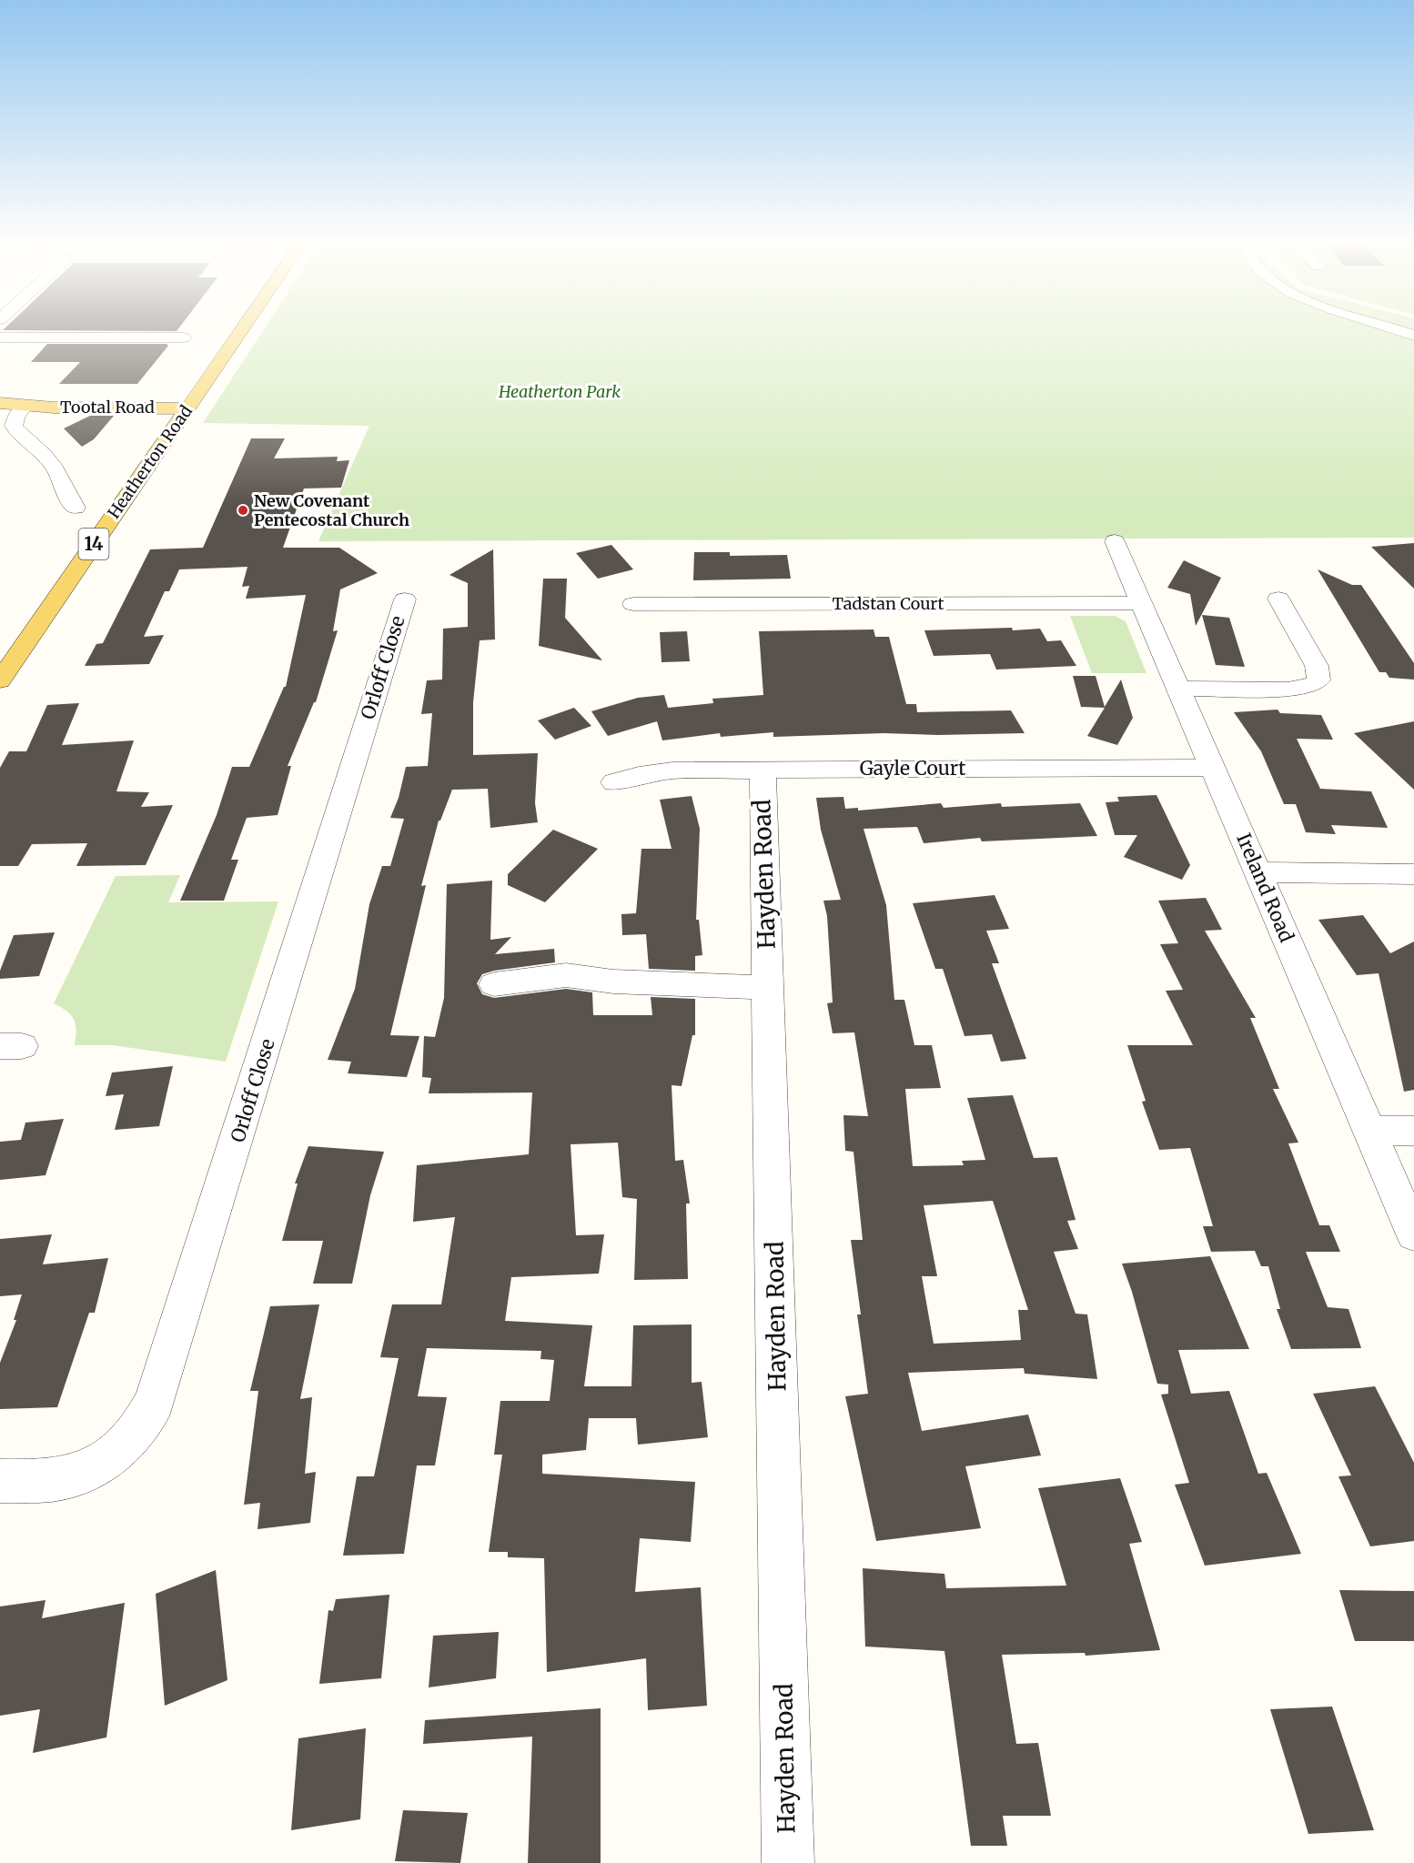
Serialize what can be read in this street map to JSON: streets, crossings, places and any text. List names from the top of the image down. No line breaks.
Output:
{"streets":{"main road":["Tootal Road","Heatherton Road","14"],"street":["Tadstan Court","Orloff Close","Gayle Court","Hayden Road","Ireland Road"]},"crossings":[["Tootal Road","Heatherton Road"],["Tadstan Court","Ireland Road"],["Gayle Court","Hayden Road"],["Gayle Court","Ireland Road"]],"parks":["Heatherton Park"],"places":["New Covenant Pentecostal Church"]}
